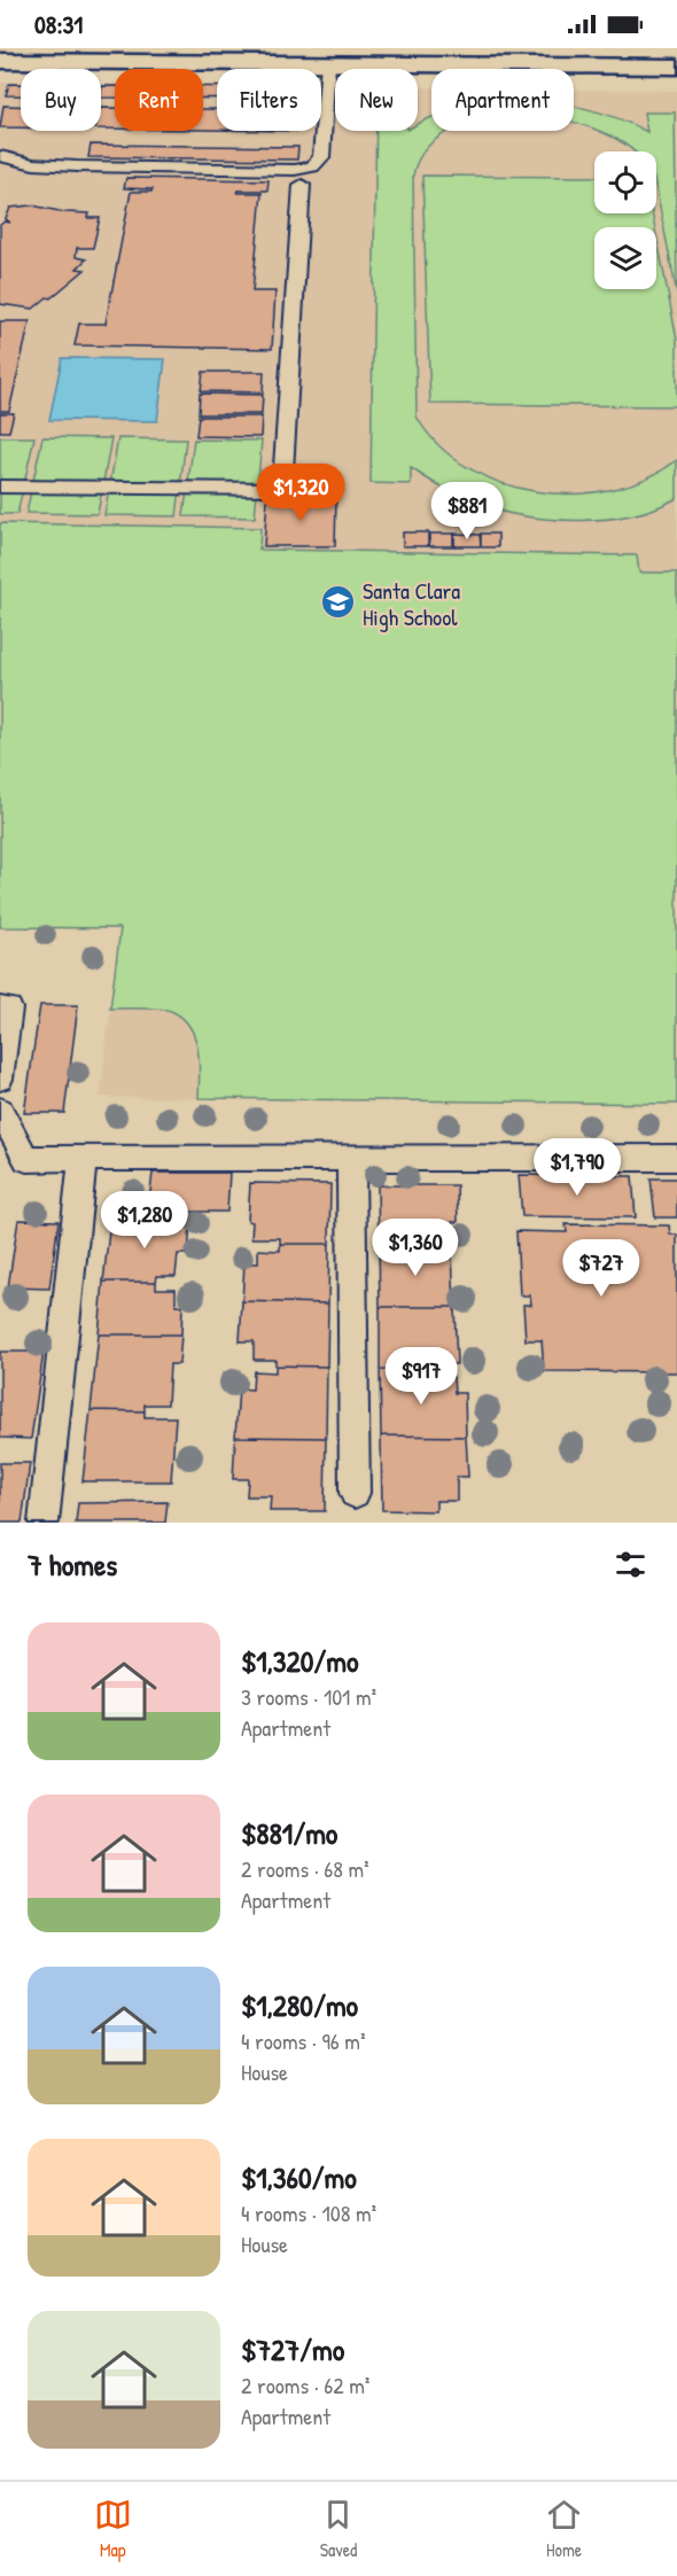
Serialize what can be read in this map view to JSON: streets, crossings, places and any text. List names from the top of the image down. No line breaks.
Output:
{"places":{"school or university":["Santa Clara High School"]},"page":{"status":"08:31","chip":["Buy","Rent","Filters","New","Apartment"],"price":["$1,320","$881","$1,790","$1,280","$1,360","$727","$917"],"heading":"7 homes","list":[{"name":"$1,320/mo","note":"3 rooms · 101 m² · Apartment"},{"name":"$881/mo","note":"2 rooms · 68 m² · Apartment"},{"name":"$1,280/mo","note":"4 rooms · 96 m² · House"},{"name":"$1,360/mo","note":"4 rooms · 108 m² · House"},{"name":"$727/mo","note":"2 rooms · 62 m² · Apartment"}],"tabs":["Map","Saved","Home"]}}
